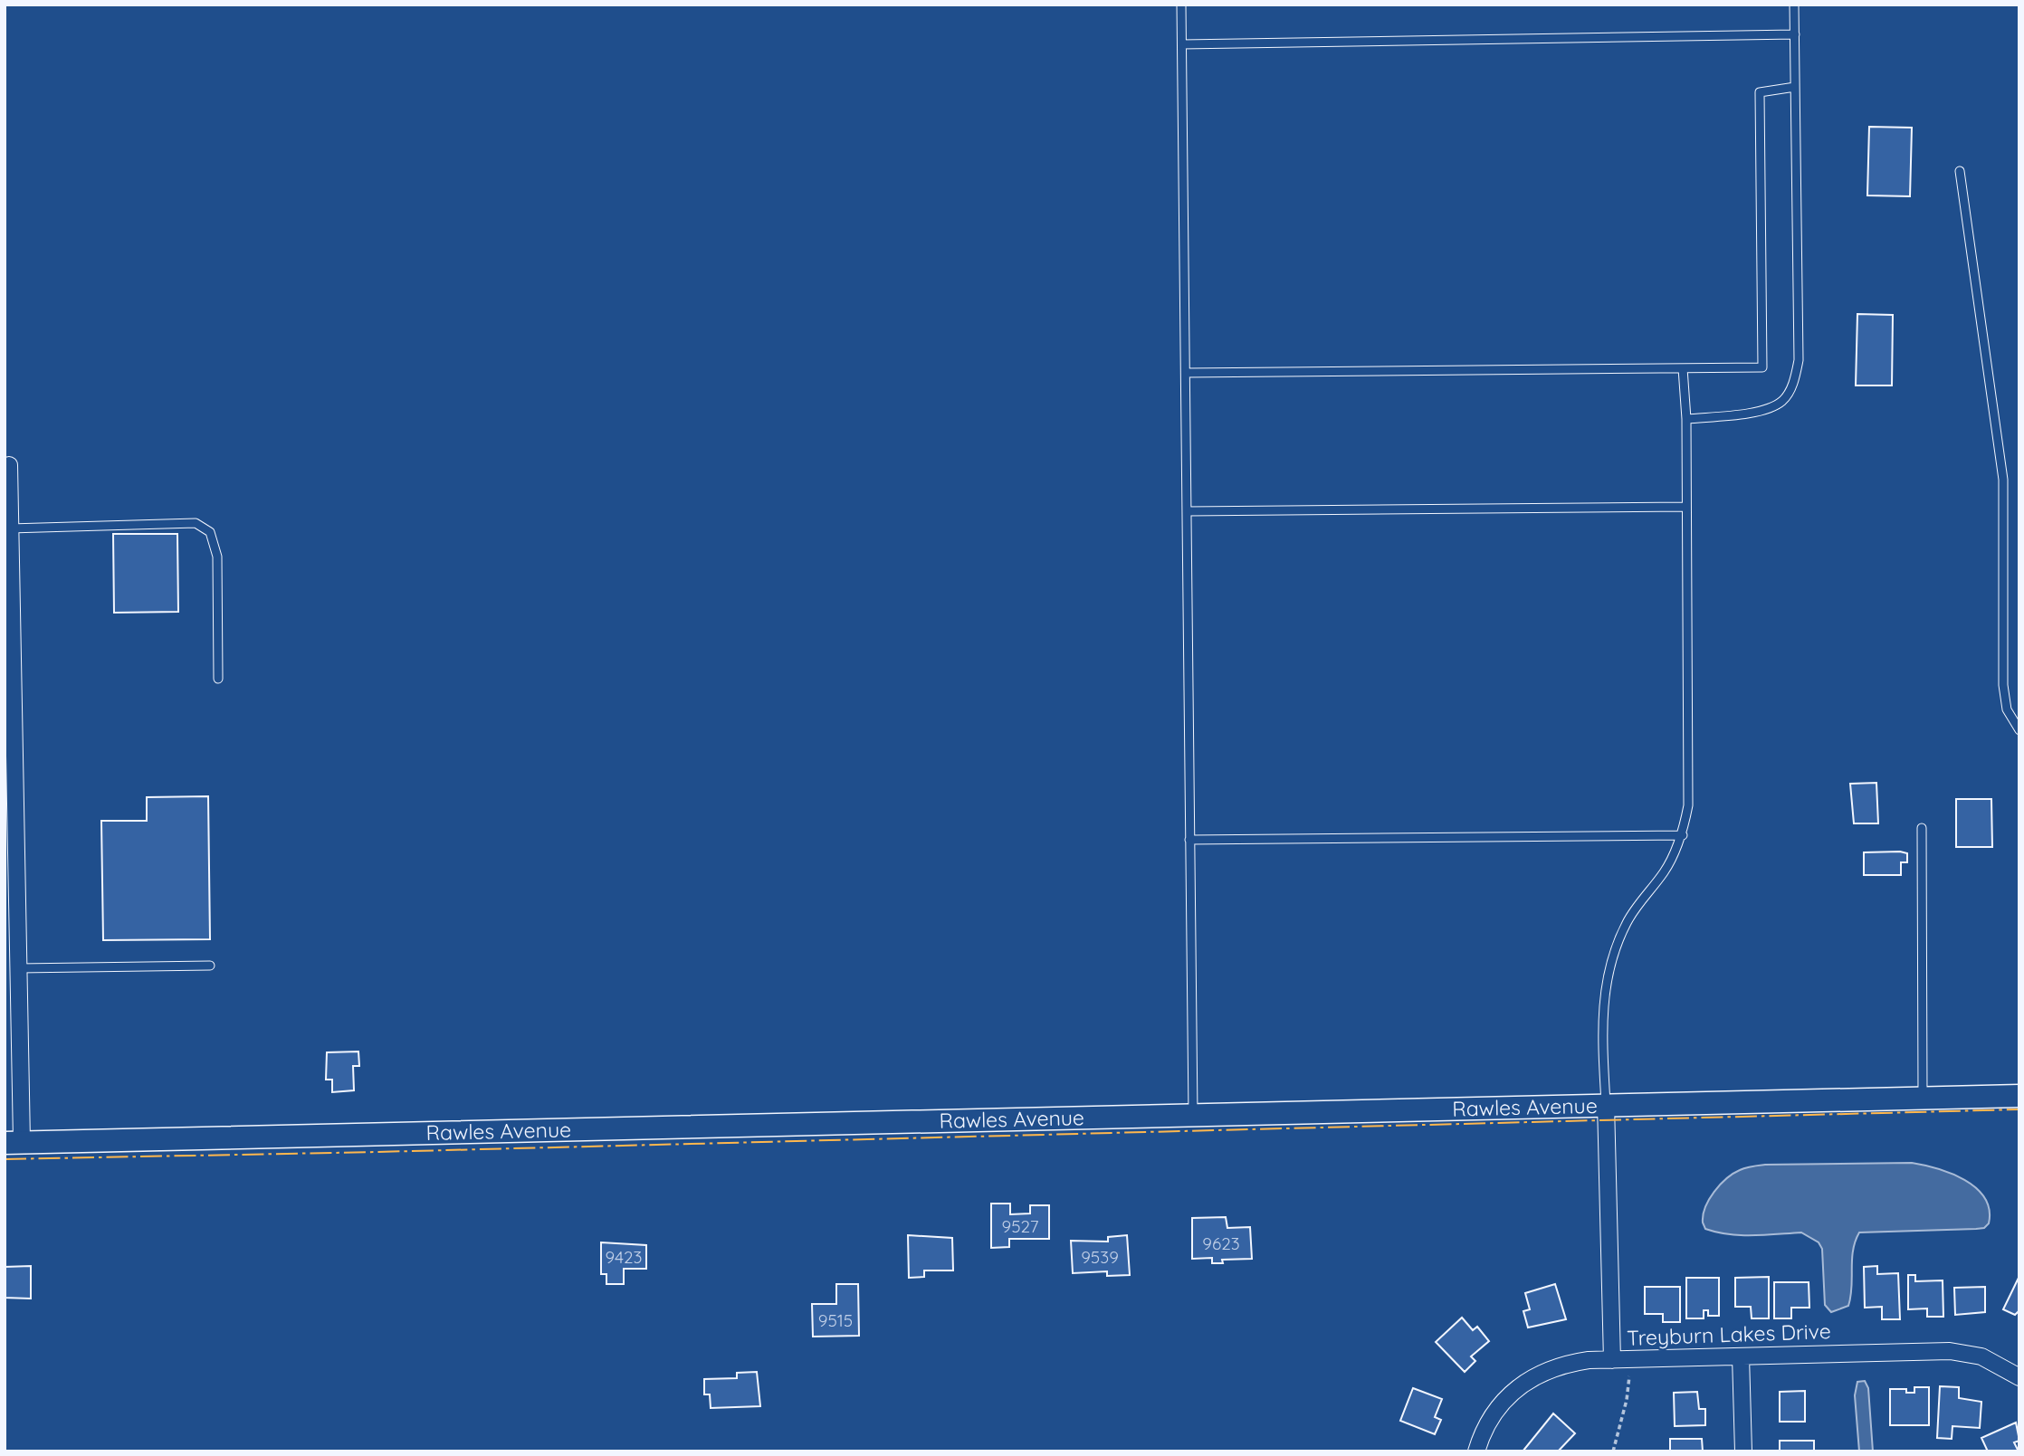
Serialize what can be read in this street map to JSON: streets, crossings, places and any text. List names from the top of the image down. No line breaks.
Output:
{"streets":{"street":["Rawles Avenue","Treyburn Lakes Drive"]},"house_numbers":["9527","9623","9423","9539","9515"]}
